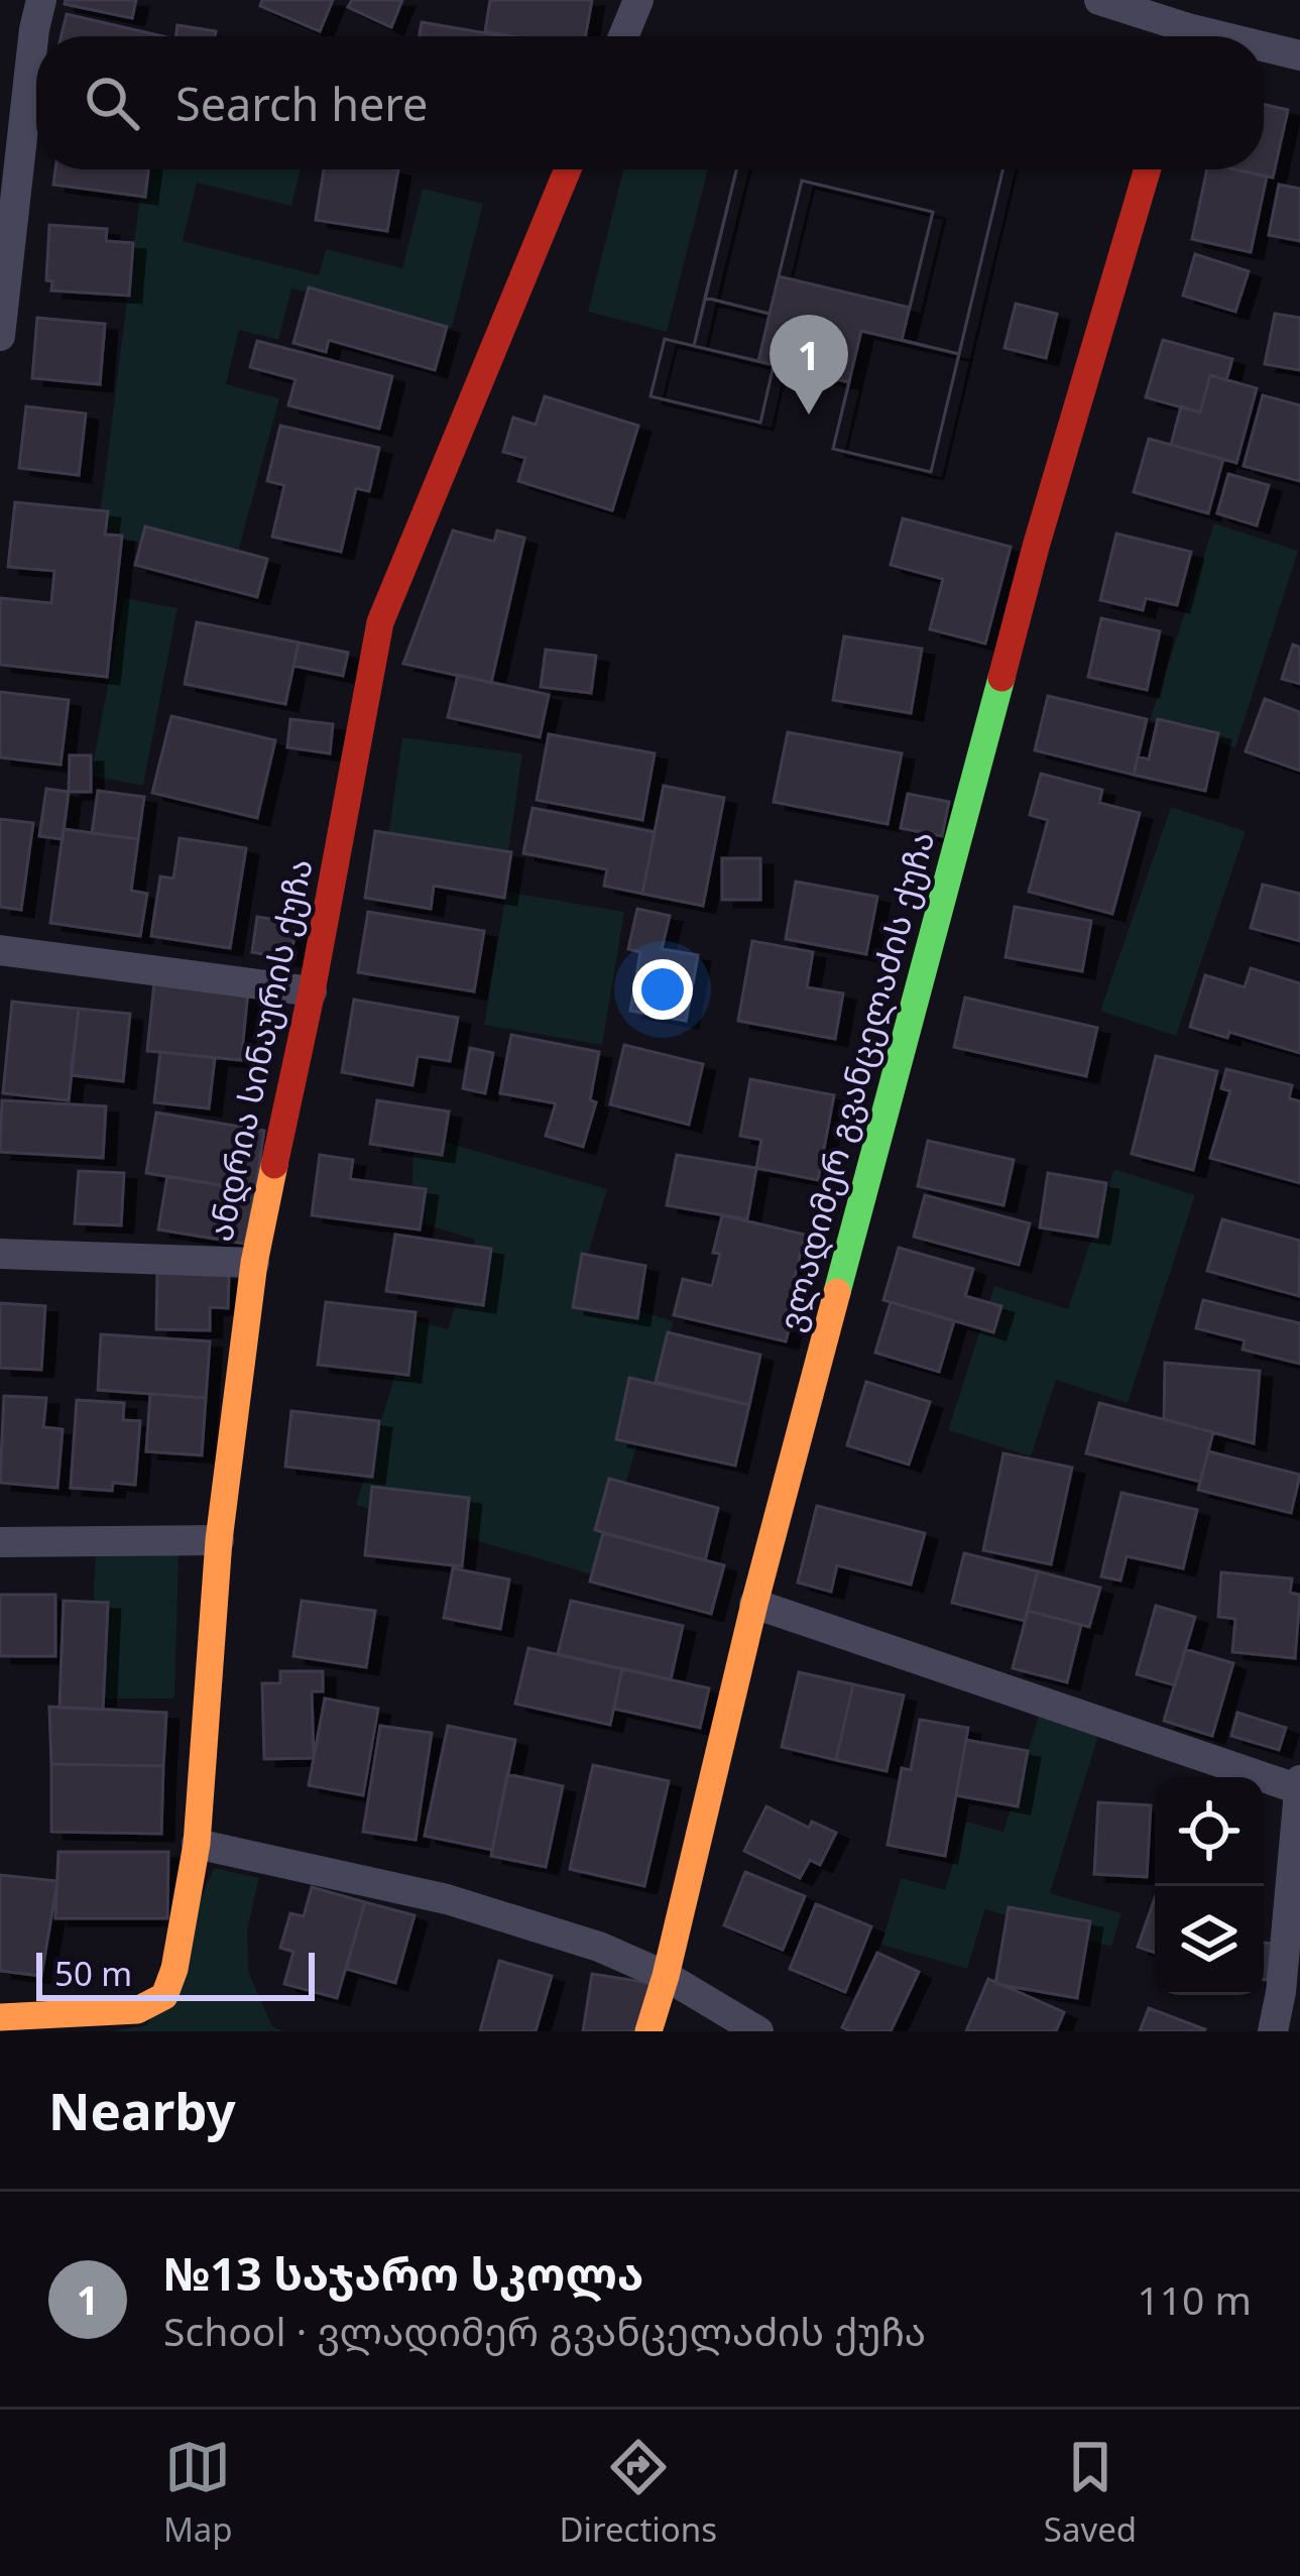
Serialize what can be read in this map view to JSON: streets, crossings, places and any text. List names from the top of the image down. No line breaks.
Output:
{"streets":{"street":["ანდრია სინაურის ქუჩა","ვლადიმერ გვანცელაძის ქუჩა"]},"scale_bar":"50 m","page":{"search":"Search here","pins":"1","scale":"50 m","heading":"Nearby","list":[{"mark":"1","name":"№13 საჯარო სკოლა","note":"School · ვლადიმერ გვანცელაძის ქუჩა","value":"110 m"}],"nav":["Map","Directions","Saved"]}}
